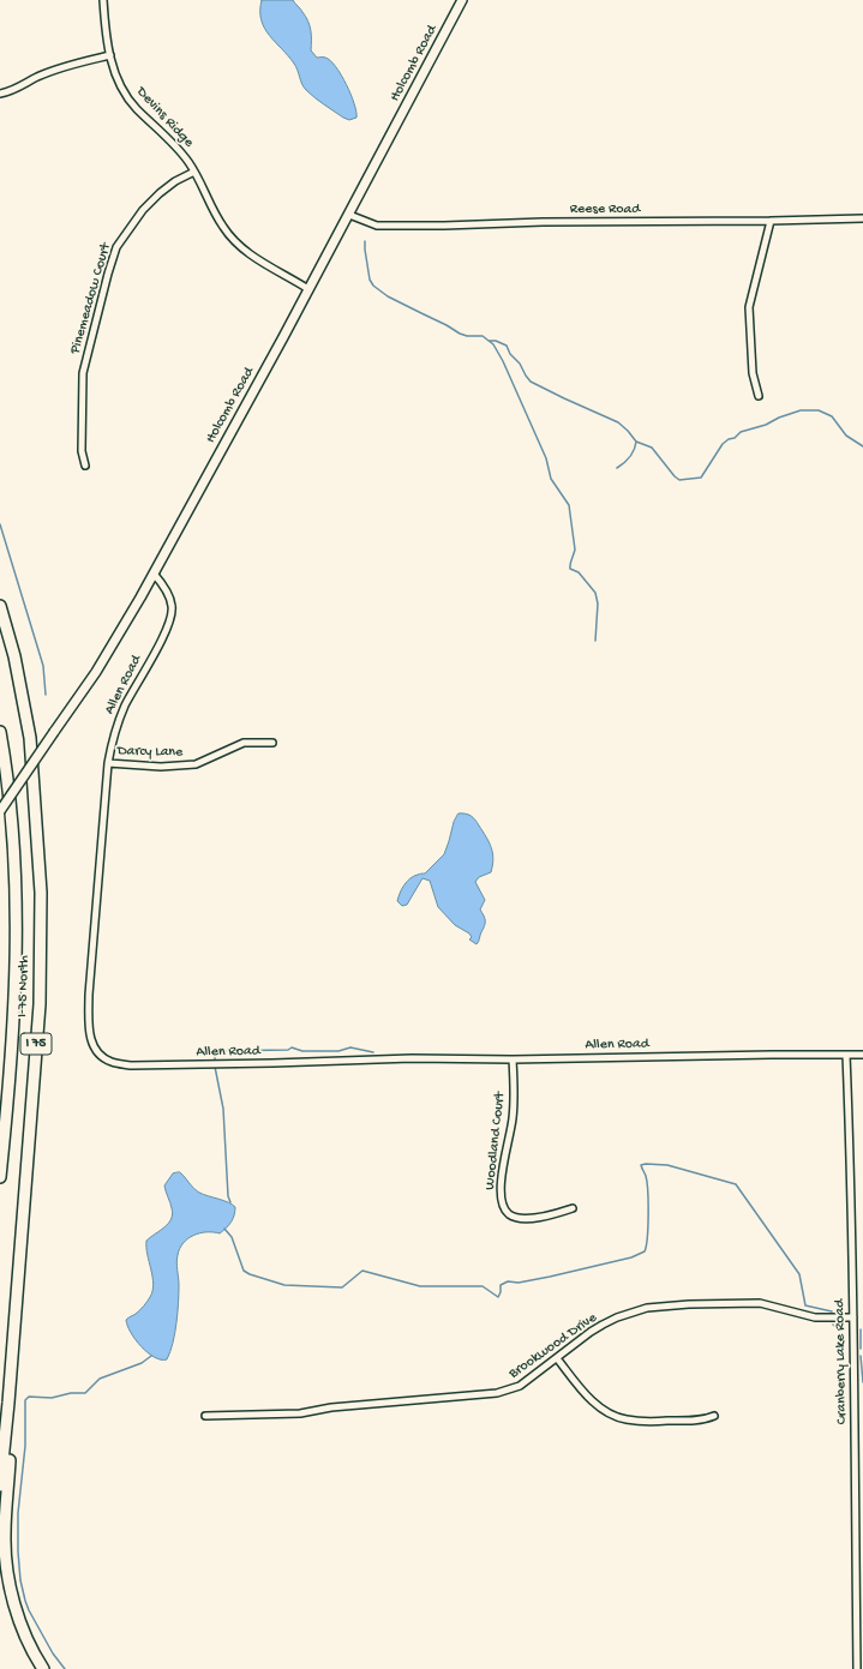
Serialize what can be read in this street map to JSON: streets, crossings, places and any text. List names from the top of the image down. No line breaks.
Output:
{"streets":{"highway":["I-75 North","I 75"],"street":["Holcomb Road","Devins Ridge","Reese Road","Pinemeadow Court","Allen Road","Darcy Lane","Woodland Court","Brookwood Drive","Cranberry Lake Road"]},"crossings":[["Holcomb Road","Devins Ridge"],["Holcomb Road","Reese Road"],["Holcomb Road","Allen Road"],["Devins Ridge","Pinemeadow Court"],["Allen Road","Darcy Lane"],["Allen Road","Woodland Court"],["Allen Road","Cranberry Lake Road"],["Brookwood Drive","Cranberry Lake Road"]]}
